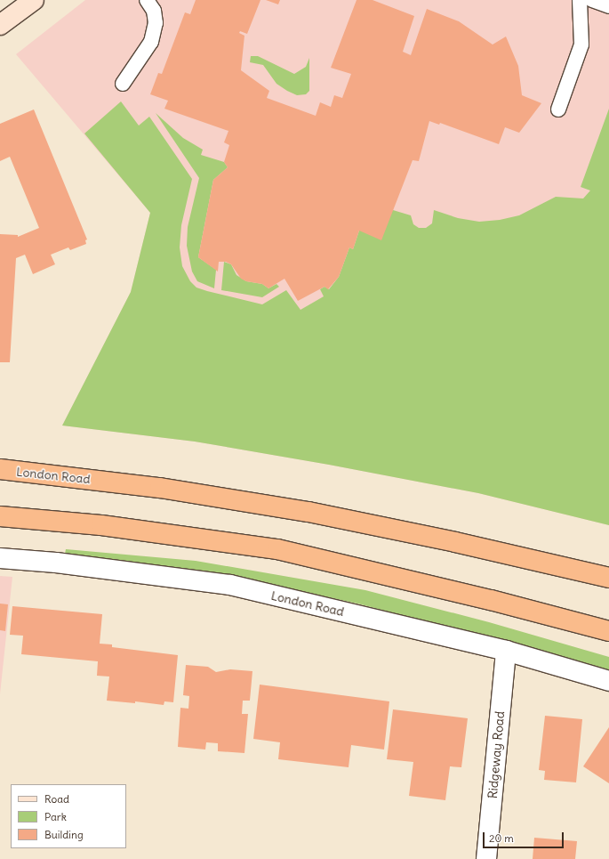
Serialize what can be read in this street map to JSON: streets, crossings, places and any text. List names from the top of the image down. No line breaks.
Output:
{"streets":{"highway":["London Road"],"street":["Ridgeway Road"]},"crossings":[["London Road","Ridgeway Road"]],"legend":["Road","Park","Building"],"scale_bar":"20 m"}
